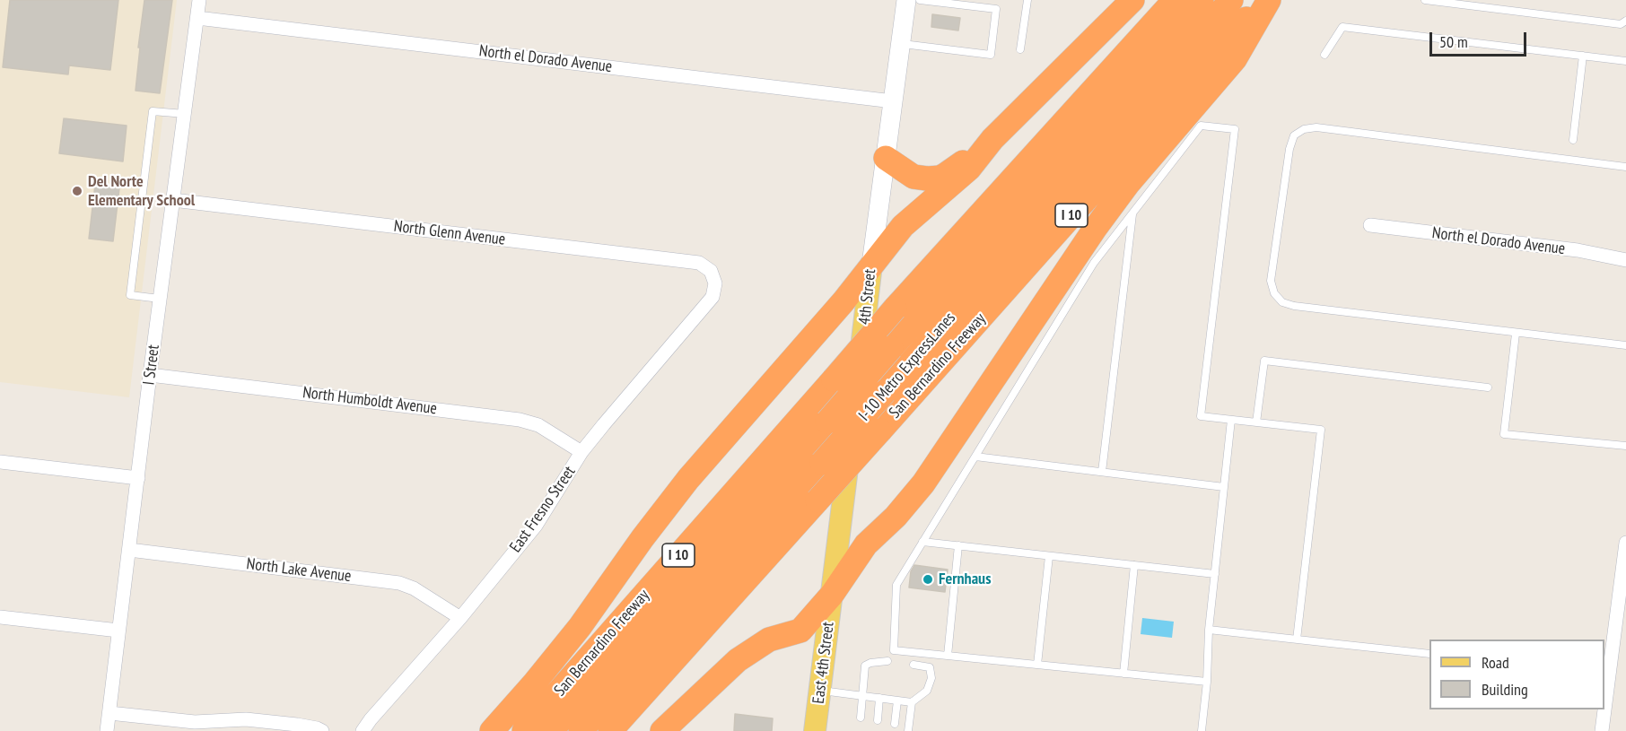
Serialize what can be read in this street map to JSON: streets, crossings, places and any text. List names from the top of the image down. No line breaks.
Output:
{"streets":{"highway":["I 10","San Bernardino Freeway","I-10 Metro ExpressLanes"],"main road":["4th Street","East 4th Street"],"street":["North el Dorado Avenue","North Glenn Avenue","I Street","North Humboldt Avenue","East Fresno Street","North Lake Avenue"]},"crossings":[["North el Dorado Avenue","4th Street"],["North el Dorado Avenue","I Street"],["North Glenn Avenue","I Street"],["North Glenn Avenue","East Fresno Street"],["4th Street","East 4th Street"],["I Street","North Humboldt Avenue"],["I Street","North Lake Avenue"],["North Humboldt Avenue","East Fresno Street"],["East Fresno Street","North Lake Avenue"]],"places":["Del Norte Elementary School","Fernhaus"],"legend":["Road","Building"],"scale_bar":"50 m"}
